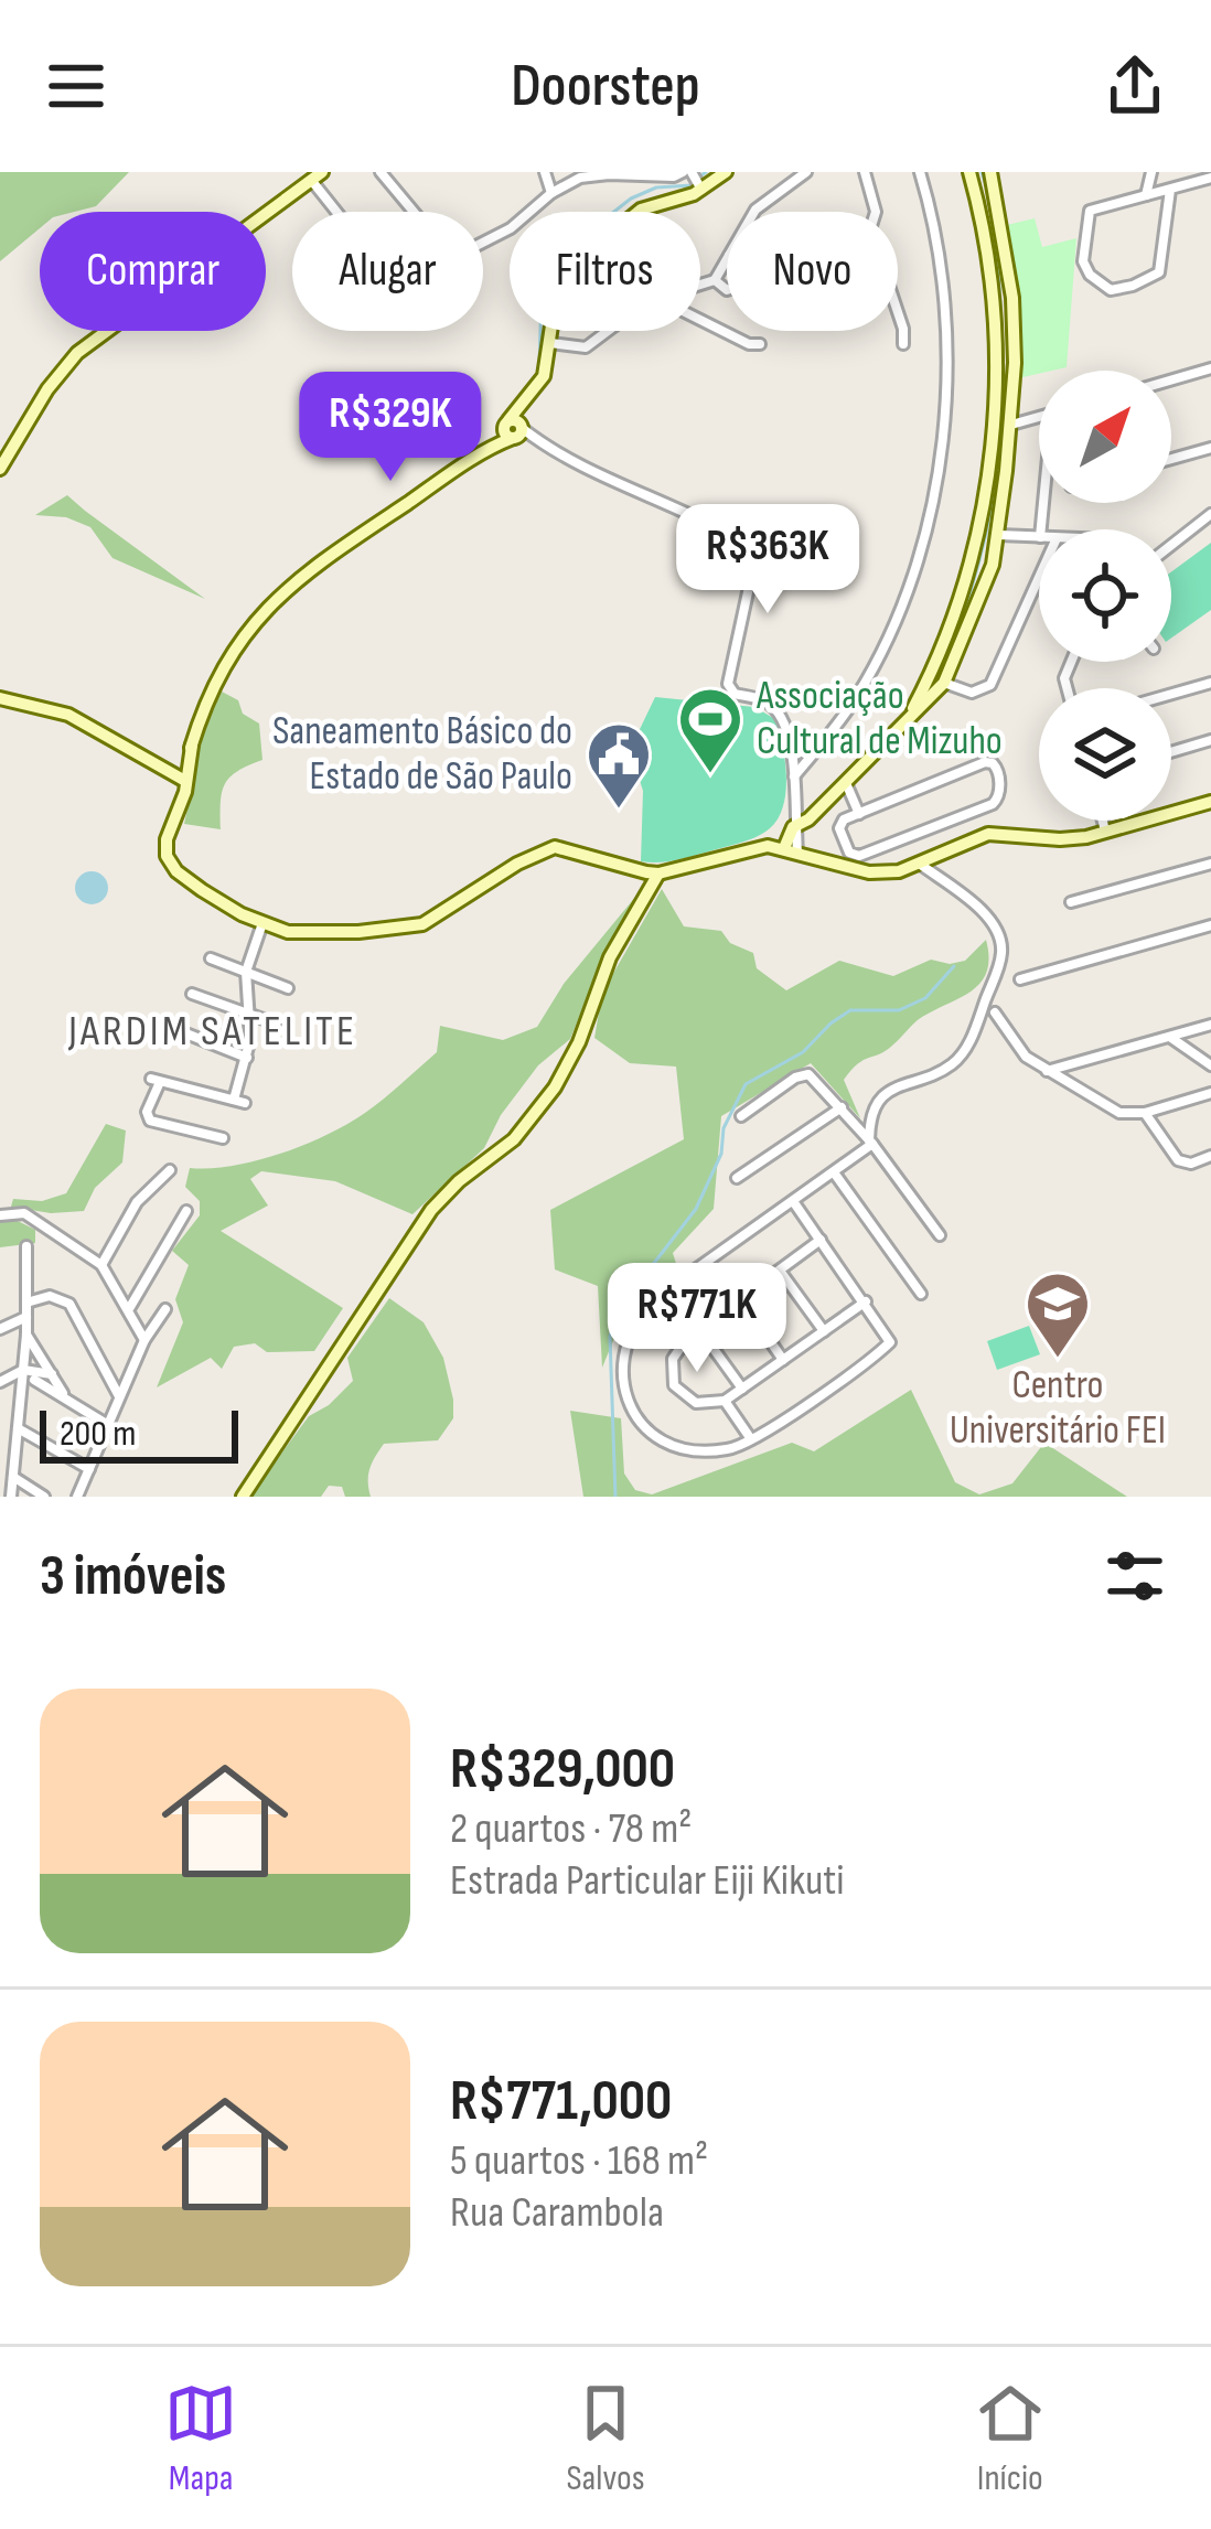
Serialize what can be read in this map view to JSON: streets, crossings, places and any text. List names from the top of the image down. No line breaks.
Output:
{"districts":["JARDIM SATELITE"],"places":{"sports":["Associação Cultural de Mizuho"],"public building":["Saneamento Básico do Estado de São Paulo"],"school or university":["Centro Universitário FEI"]},"scale_bar":"200 m","north":"top right","page":{"header":"Doorstep","chip":["Comprar","Alugar","Filtros","Novo"],"price":["R$329K","R$363K","R$771K"],"scale":"200 m","heading":"3 imóveis","list":[{"name":"R$329,000","note":"2 quartos · 78 m² · Estrada Particular Eiji Kikuti"},{"name":"R$771,000","note":"5 quartos · 168 m² · Rua Carambola"}],"tabs":["Mapa","Salvos","Início"]}}
